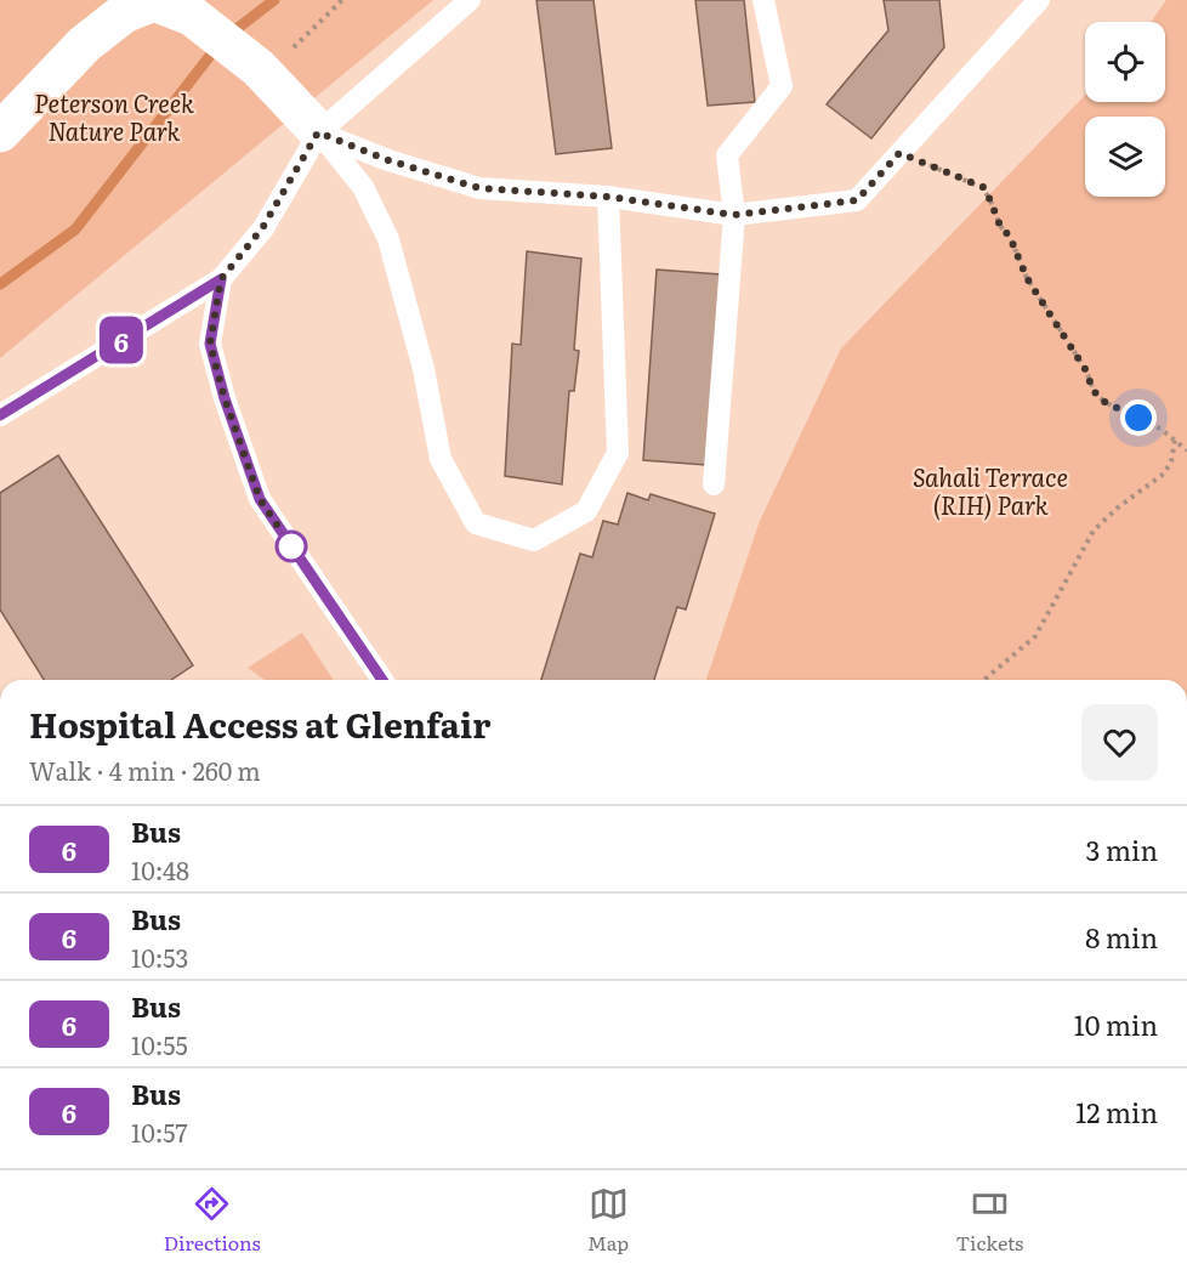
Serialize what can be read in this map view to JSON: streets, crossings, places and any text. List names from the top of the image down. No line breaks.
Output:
{"parks":["Peterson Creek Nature Park","Sahali Terrace (RIH) Park"],"lines":["bus line 6"],"page":{"on_map":"6","heading":["Hospital Access at Glenfair","Walk · 4 min · 260 m"],"list":[{"mark":"6","name":"Bus","note":"10:48","value":"3 min"},{"mark":"6","name":"Bus","note":"10:53","value":"8 min"},{"mark":"6","name":"Bus","note":"10:55","value":"10 min"},{"mark":"6","name":"Bus","note":"10:57","value":"12 min"}],"tabs":["Directions","Map","Tickets"]}}
